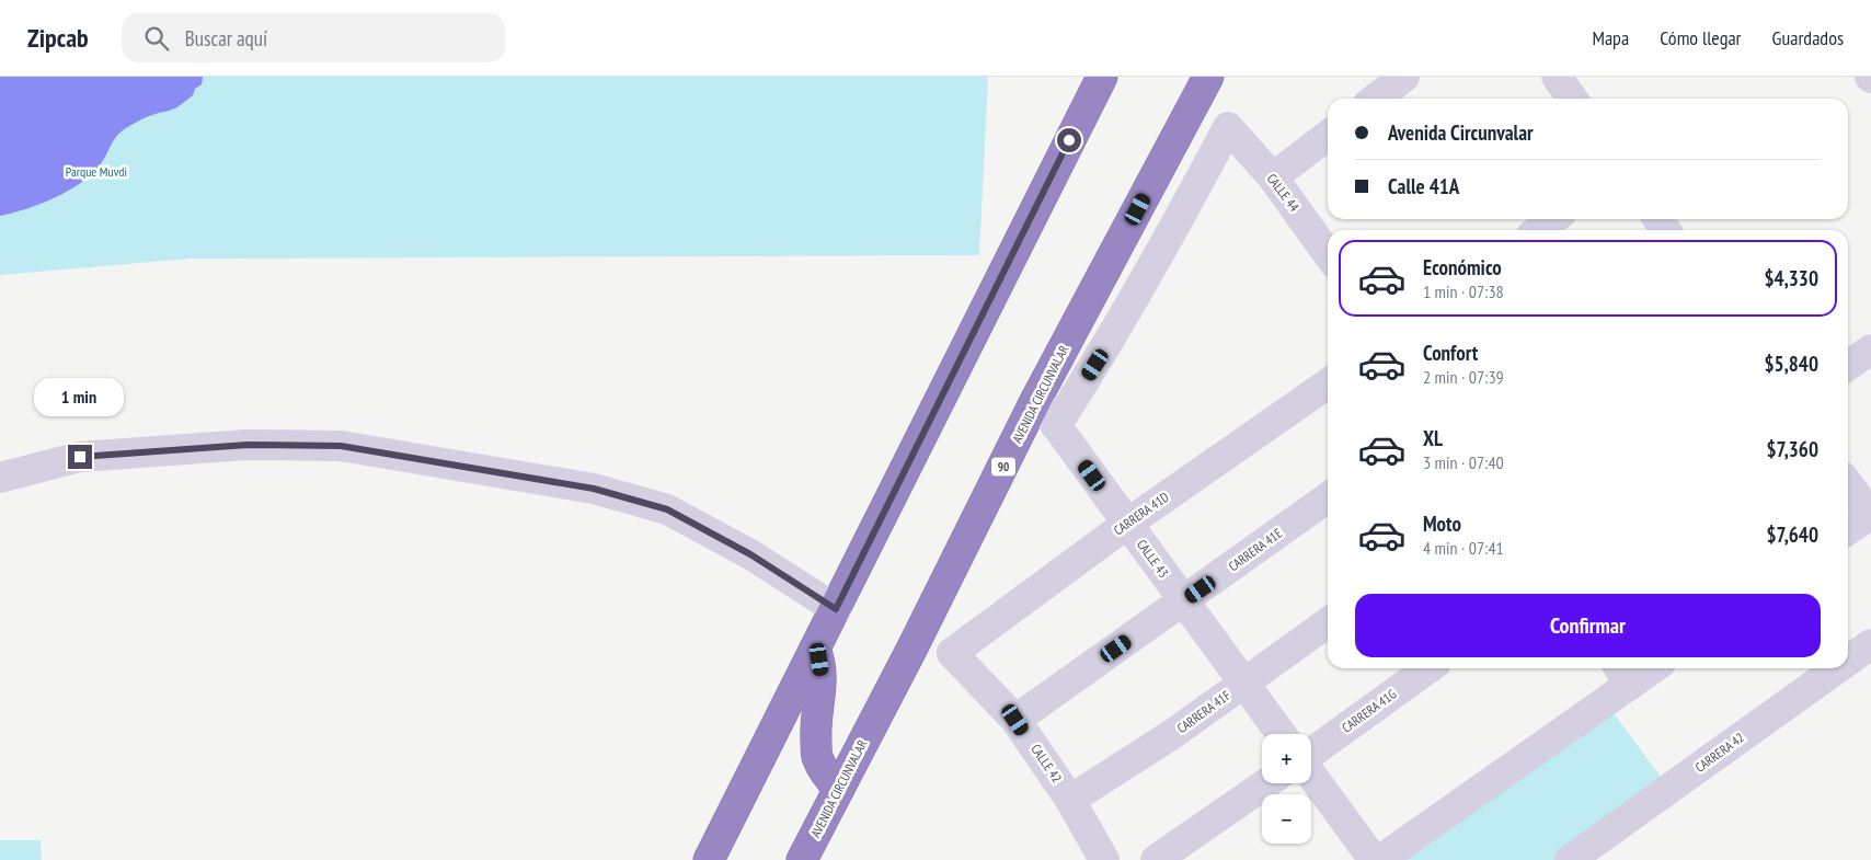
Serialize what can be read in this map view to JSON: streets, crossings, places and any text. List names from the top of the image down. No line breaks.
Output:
{"streets":{"highway":["AVENIDA CIRCUNVALAR","90"],"street":["CALLE 44","CARRERA 41D","CARRERA 41E","CALLE 43","CARRERA 41G","CARRERA 41F","CARRERA 42","CALLE 42"]},"crossings":[["CALLE 44","CALLE 43"],["AVENIDA CIRCUNVALAR","CALLE 43"],["CARRERA 41D","CALLE 43"],["CARRERA 41D","CALLE 42"],["CARRERA 41E","CALLE 43"],["CARRERA 41E","CALLE 42"],["CALLE 43","CARRERA 41F"],["CARRERA 41F","CALLE 42"]],"parks":["Parque Muvdi"],"page":{"header":"Zipcab","search":"Buscar aquí","nav":["Mapa","Cómo llegar","Guardados"],"banner":["Avenida Circunvalar","Calle 41A"],"list":[{"name":"Económico","note":"1 min · 07:38","value":"$4,330"},{"name":"Confort","note":"2 min · 07:39","value":"$5,840"},{"name":"XL","note":"3 min · 07:40","value":"$7,360"},{"name":"Moto","note":"4 min · 07:41","value":"$7,640"}],"bubble":"1 min","buttons":"Confirmar","map_buttons":["+","−"]}}
